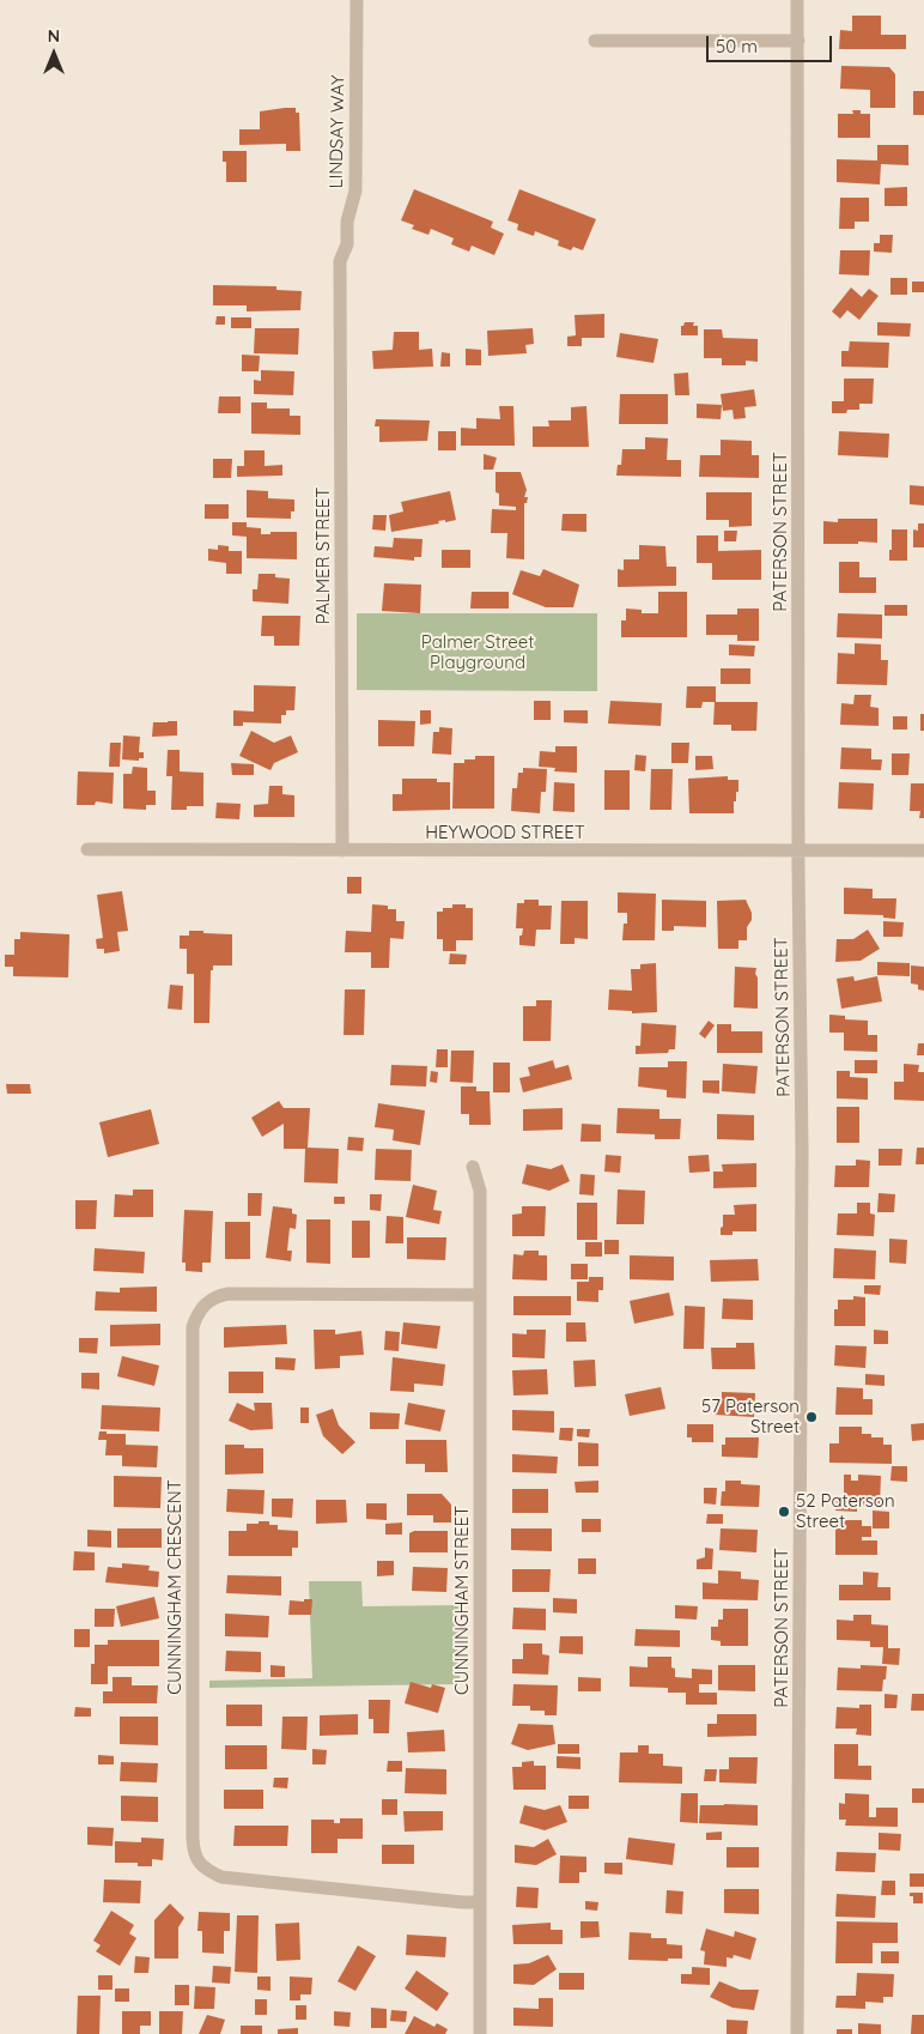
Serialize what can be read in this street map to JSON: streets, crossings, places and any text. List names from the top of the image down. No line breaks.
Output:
{"streets":{"street":["LINDSAY WAY","PATERSON STREET","PALMER STREET","HEYWOOD STREET","CUNNINGHAM CRESCENT","CUNNINGHAM STREET"]},"crossings":[["LINDSAY WAY","PALMER STREET"],["PATERSON STREET","HEYWOOD STREET"],["PALMER STREET","HEYWOOD STREET"],["CUNNINGHAM CRESCENT","CUNNINGHAM STREET"]],"parks":["Palmer Street Playground"],"places":["57 Paterson Street","52 Paterson Street"],"scale_bar":"50 m","north":"top"}
